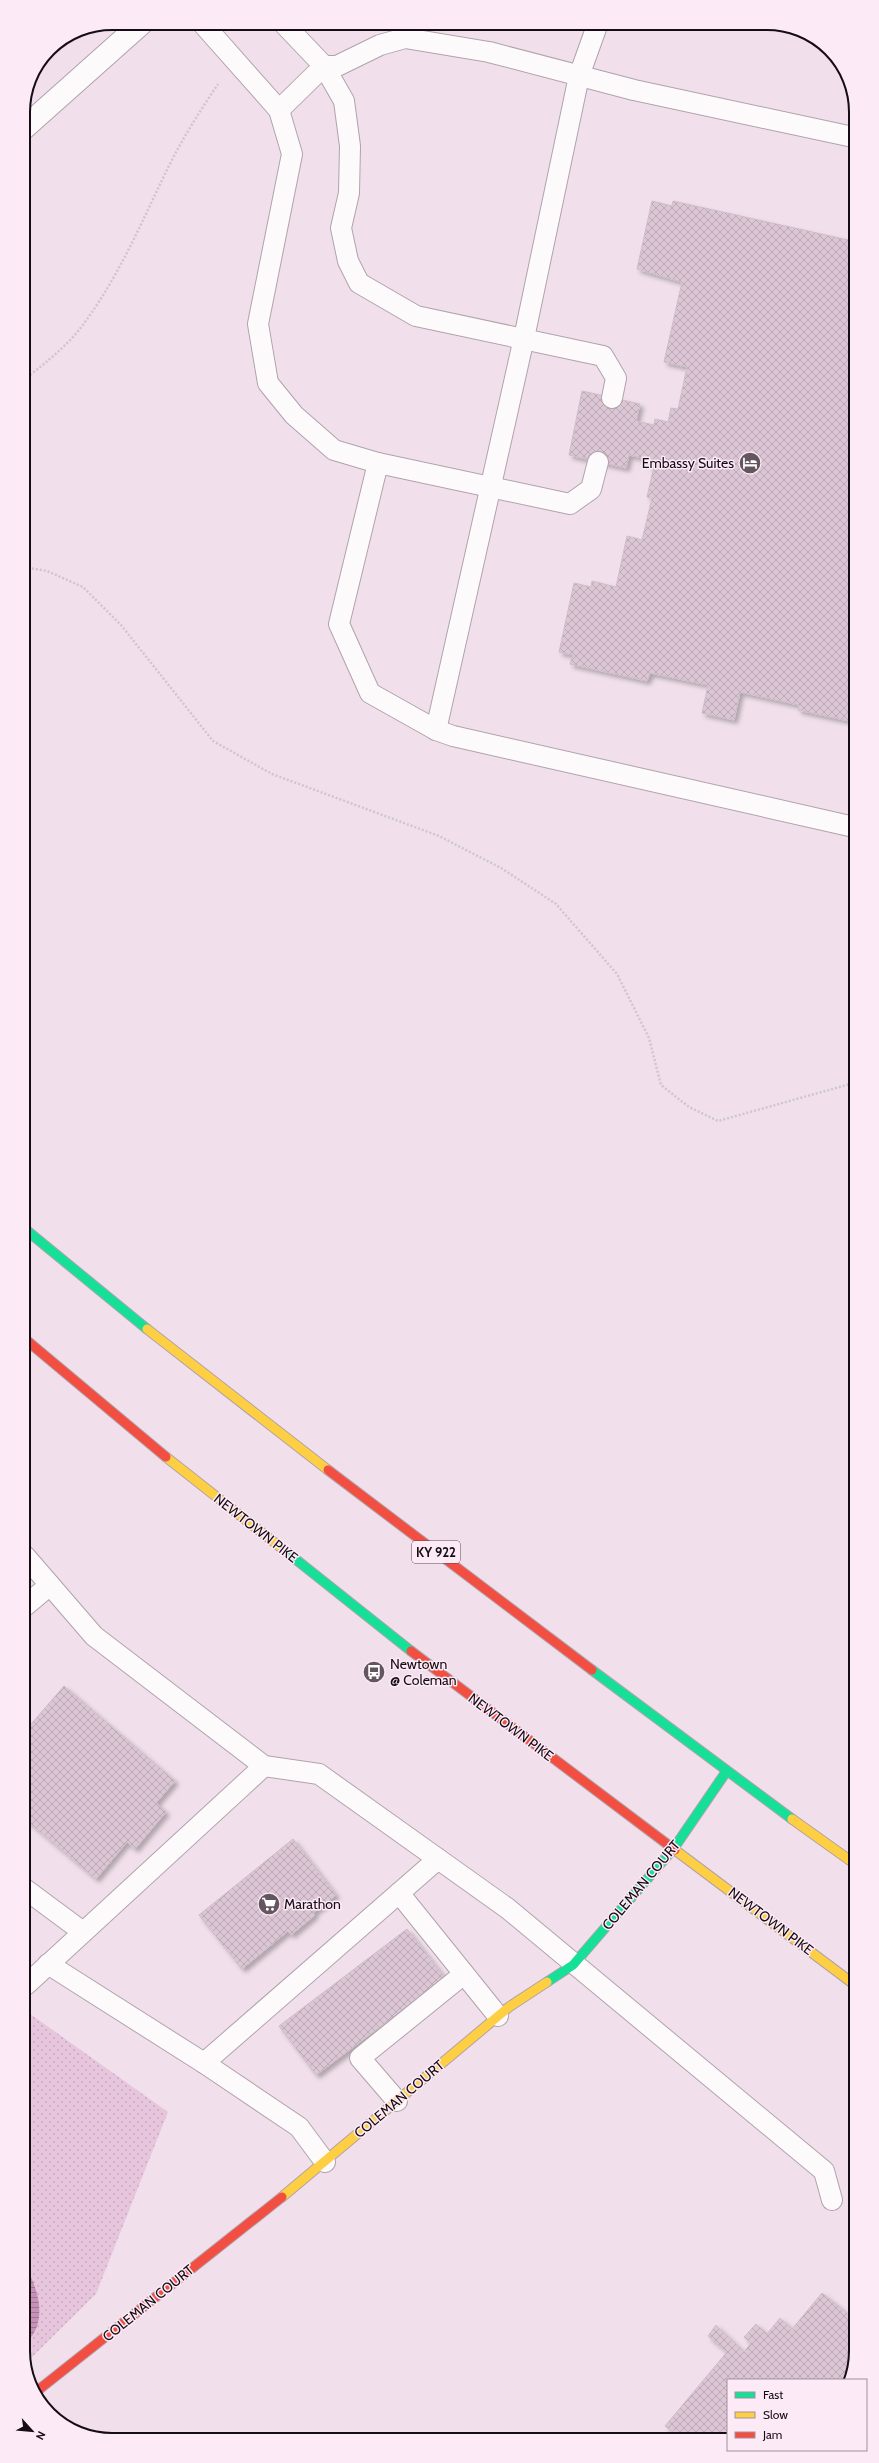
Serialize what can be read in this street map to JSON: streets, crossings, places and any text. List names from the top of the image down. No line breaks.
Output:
{"streets":{"main road":["NEWTOWN PIKE","KY 922","COLEMAN COURT"]},"crossings":[["NEWTOWN PIKE","COLEMAN COURT"],["KY 922","COLEMAN COURT"]],"places":{"hotel":["Embassy Suites"],"bus stop":["Newtown @ Coleman"],"supermarket":["Marathon"]},"legend":["Fast","Slow","Jam"],"north":"bottom right"}
